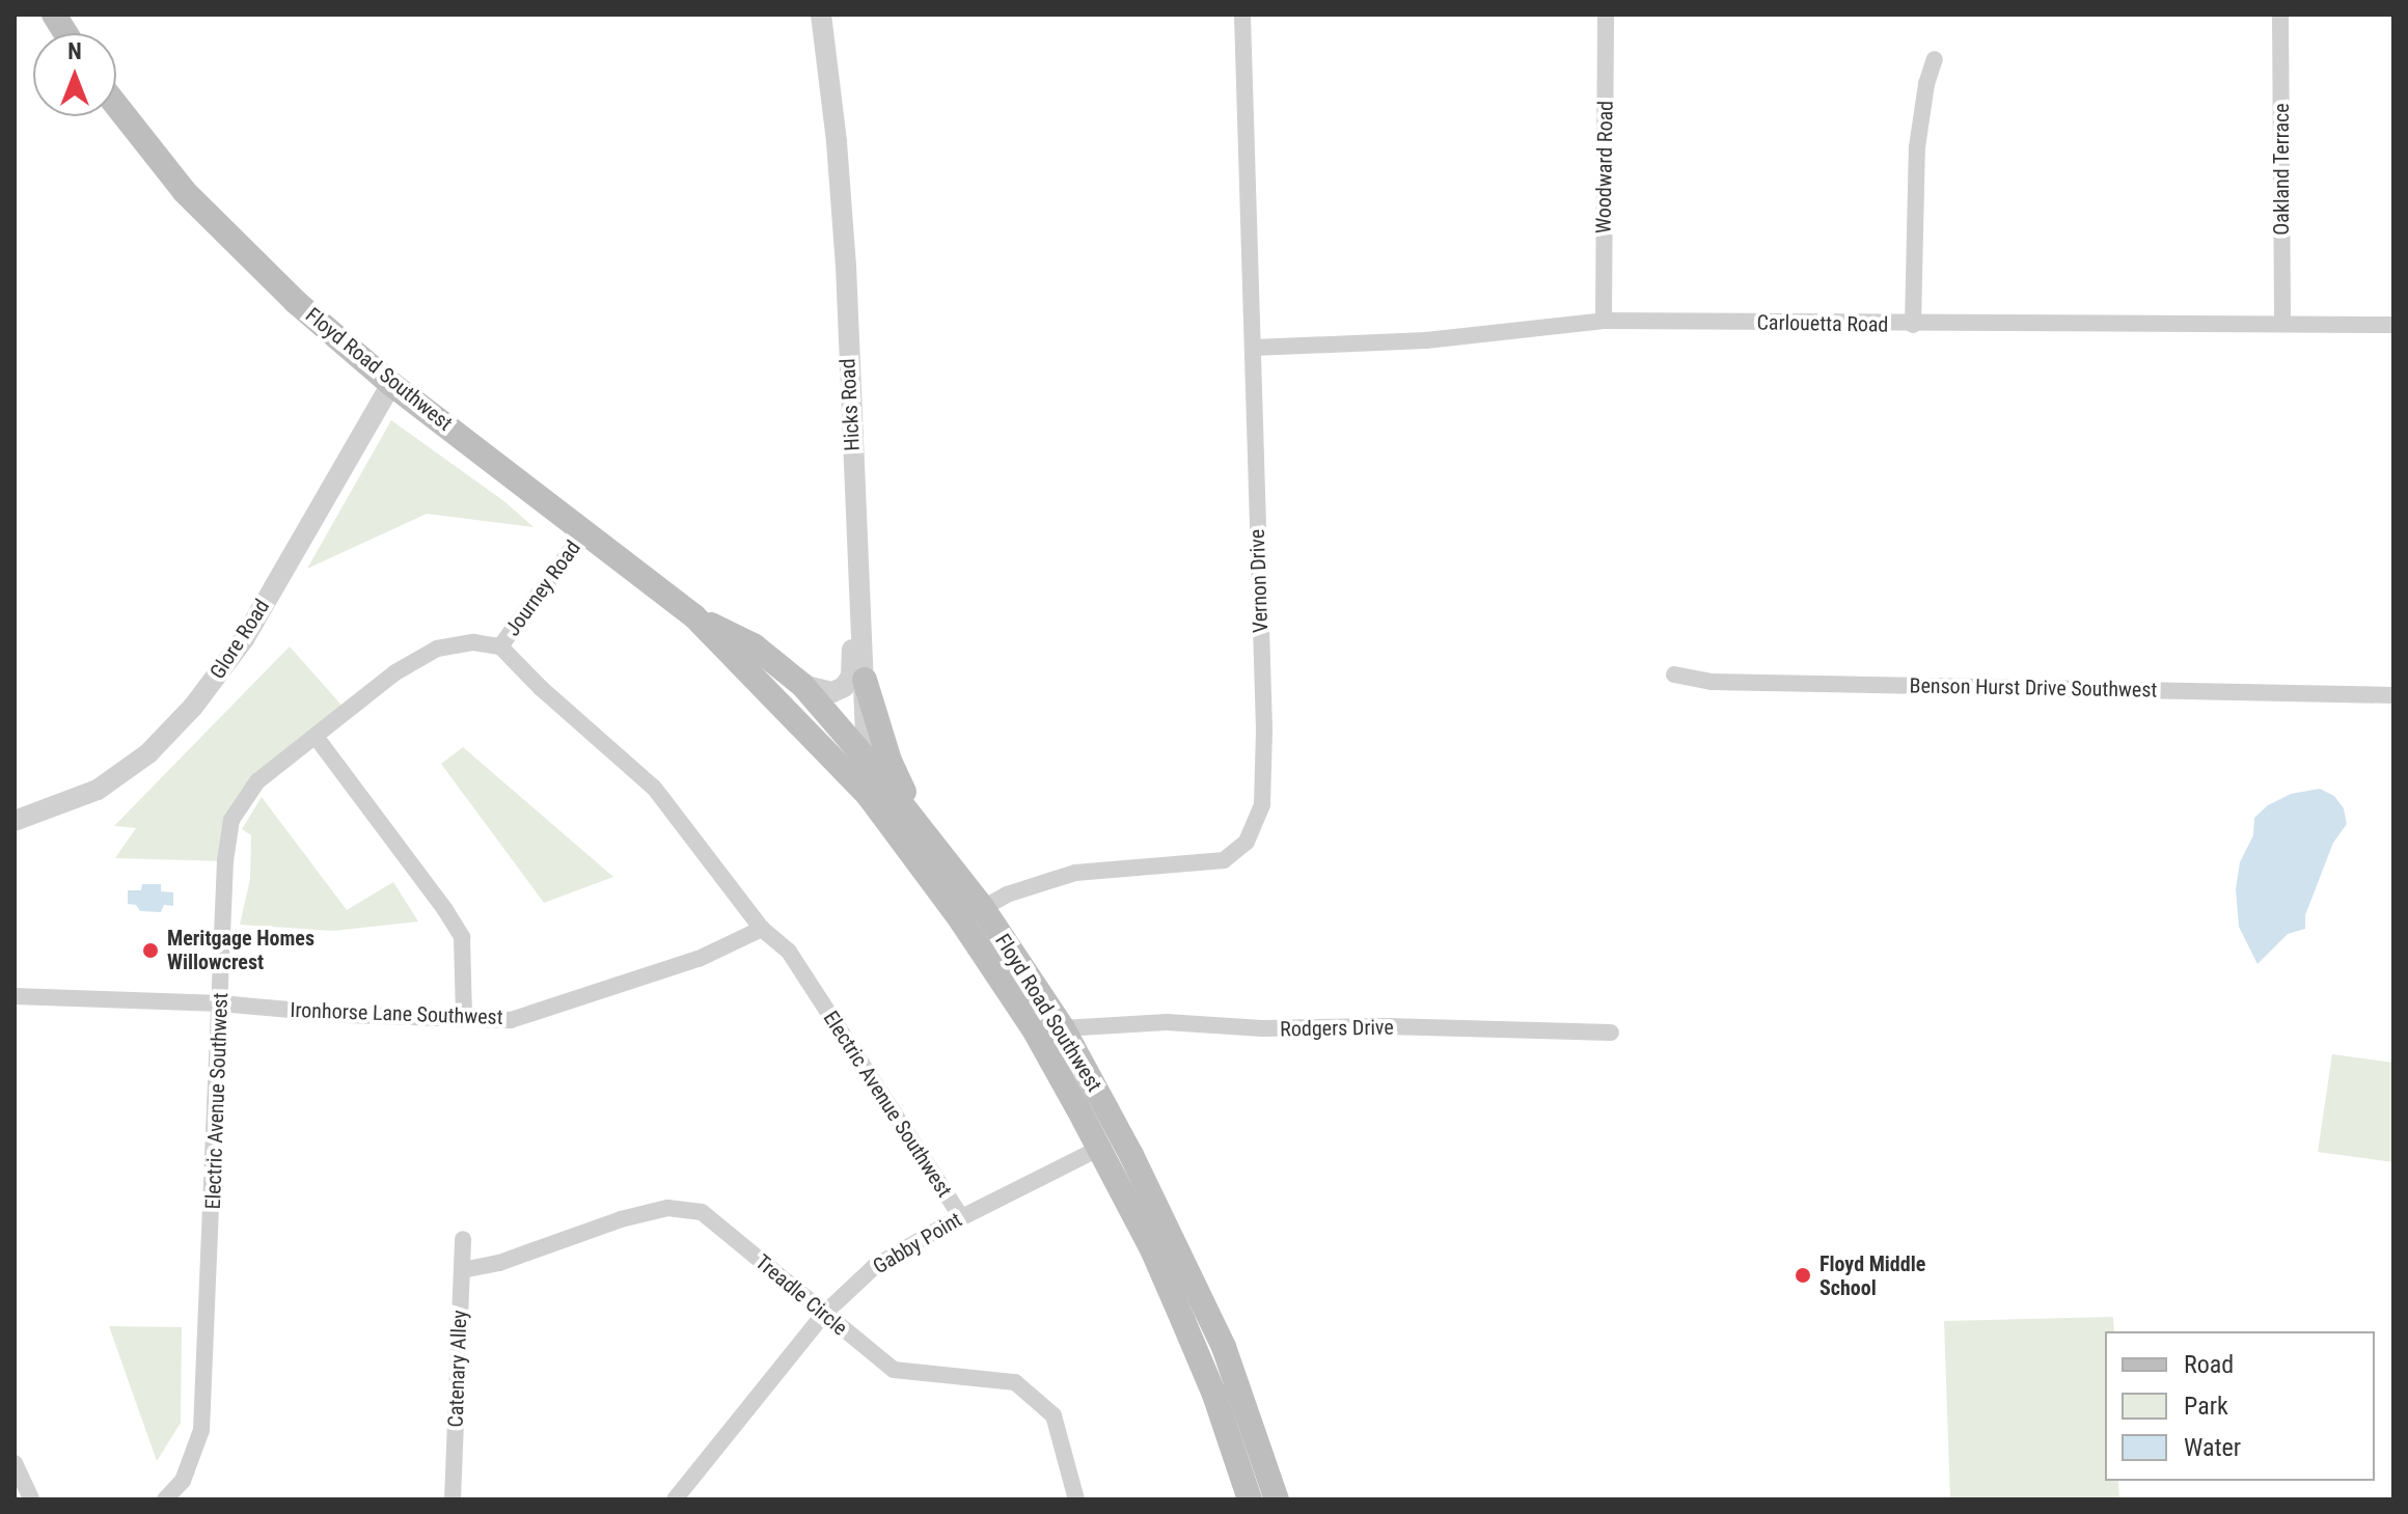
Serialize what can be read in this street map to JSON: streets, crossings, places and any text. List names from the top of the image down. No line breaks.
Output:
{"streets":{"main road":["Floyd Road Southwest"],"street":["Woodward Road","Oakland Terrace","Carlouetta Road","Hicks Road","Vernon Drive","Journey Road","Glore Road","Benson Hurst Drive Southwest","Ironhorse Lane Southwest","Rodgers Drive","Electric Avenue Southwest","Gabby Point","Treadle Circle","Catenary Alley"]},"crossings":[["Woodward Road","Carlouetta Road"],["Oakland Terrace","Carlouetta Road"],["Carlouetta Road","Vernon Drive"],["Floyd Road Southwest","Hicks Road"],["Floyd Road Southwest","Vernon Drive"],["Floyd Road Southwest","Journey Road"],["Floyd Road Southwest","Glore Road"],["Floyd Road Southwest","Rodgers Drive"],["Floyd Road Southwest","Gabby Point"],["Journey Road","Electric Avenue Southwest"],["Ironhorse Lane Southwest","Electric Avenue Southwest"],["Electric Avenue Southwest","Gabby Point"],["Gabby Point","Treadle Circle"],["Treadle Circle","Catenary Alley"]],"places":["Meritgage Homes Willowcrest","Floyd Middle School"],"legend":["Road","Park","Water"],"north":"top"}
